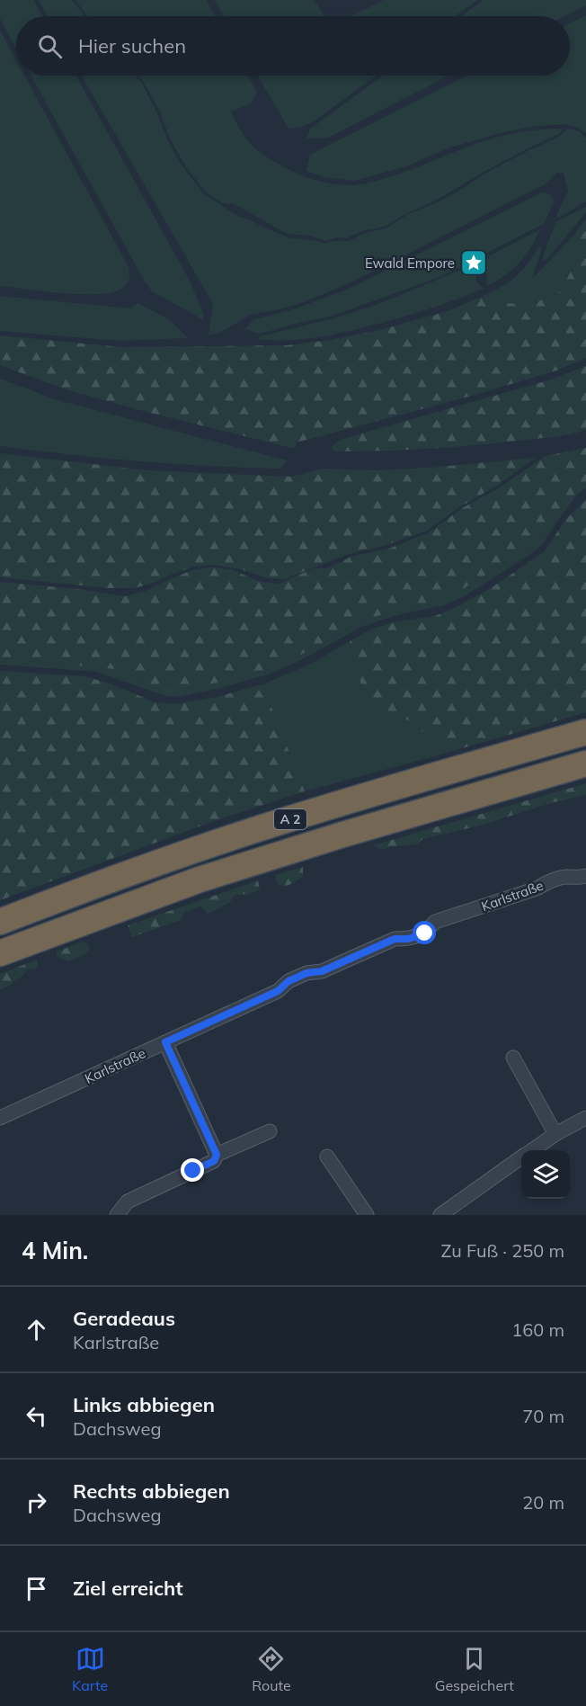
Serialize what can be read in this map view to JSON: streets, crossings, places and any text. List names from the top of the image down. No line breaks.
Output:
{"streets":{"highway":["A 2"],"street":["Karlstraße"]},"places":{"place":["Ewald Empore"]},"page":{"search":"Hier suchen","heading":["4 Min.","Zu Fuß · 250 m"],"list":[["Geradeaus","Karlstraße","160 m"],["Links abbiegen","Dachsweg","70 m"],["Rechts abbiegen","Dachsweg","20 m"],"Ziel erreicht"],"nav":["Karte","Route","Gespeichert"]}}
